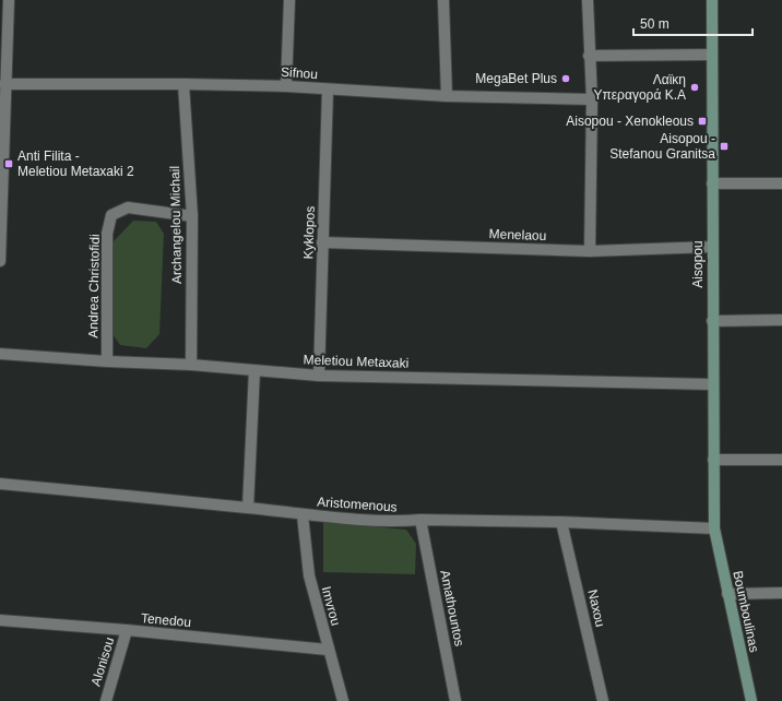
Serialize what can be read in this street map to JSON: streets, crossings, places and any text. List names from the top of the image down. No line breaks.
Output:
{"streets":{"street":["Sifnou","Archangelou Michail","Kyklopos","Menelaou","Aisopou","Andrea Christofidi","Meletiou Metaxaki","Aristomenous","Imvrou","Amathountos","Naxou","Boumboulinas","Tenedou","Alonisou"]},"crossings":[["Sifnou","Archangelou Michail"],["Sifnou","Kyklopos"],["Archangelou Michail","Andrea Christofidi"],["Archangelou Michail","Meletiou Metaxaki"],["Kyklopos","Menelaou"],["Kyklopos","Meletiou Metaxaki"],["Menelaou","Aisopou"],["Aisopou","Meletiou Metaxaki"],["Aisopou","Aristomenous"],["Aisopou","Boumboulinas"],["Andrea Christofidi","Meletiou Metaxaki"],["Aristomenous","Imvrou"],["Aristomenous","Amathountos"],["Aristomenous","Naxou"],["Aristomenous","Boumboulinas"],["Imvrou","Tenedou"],["Tenedou","Alonisou"]],"places":{"other":["MegaBet Plus","Λαϊκη Υπεραγορά Κ.Α"],"transit":["Aisopou - Xenokleous","Aisopou - Stefanou Granitsa","Anti Filita - Meletiou Metaxaki 2"]},"scale_bar":"50 m"}
